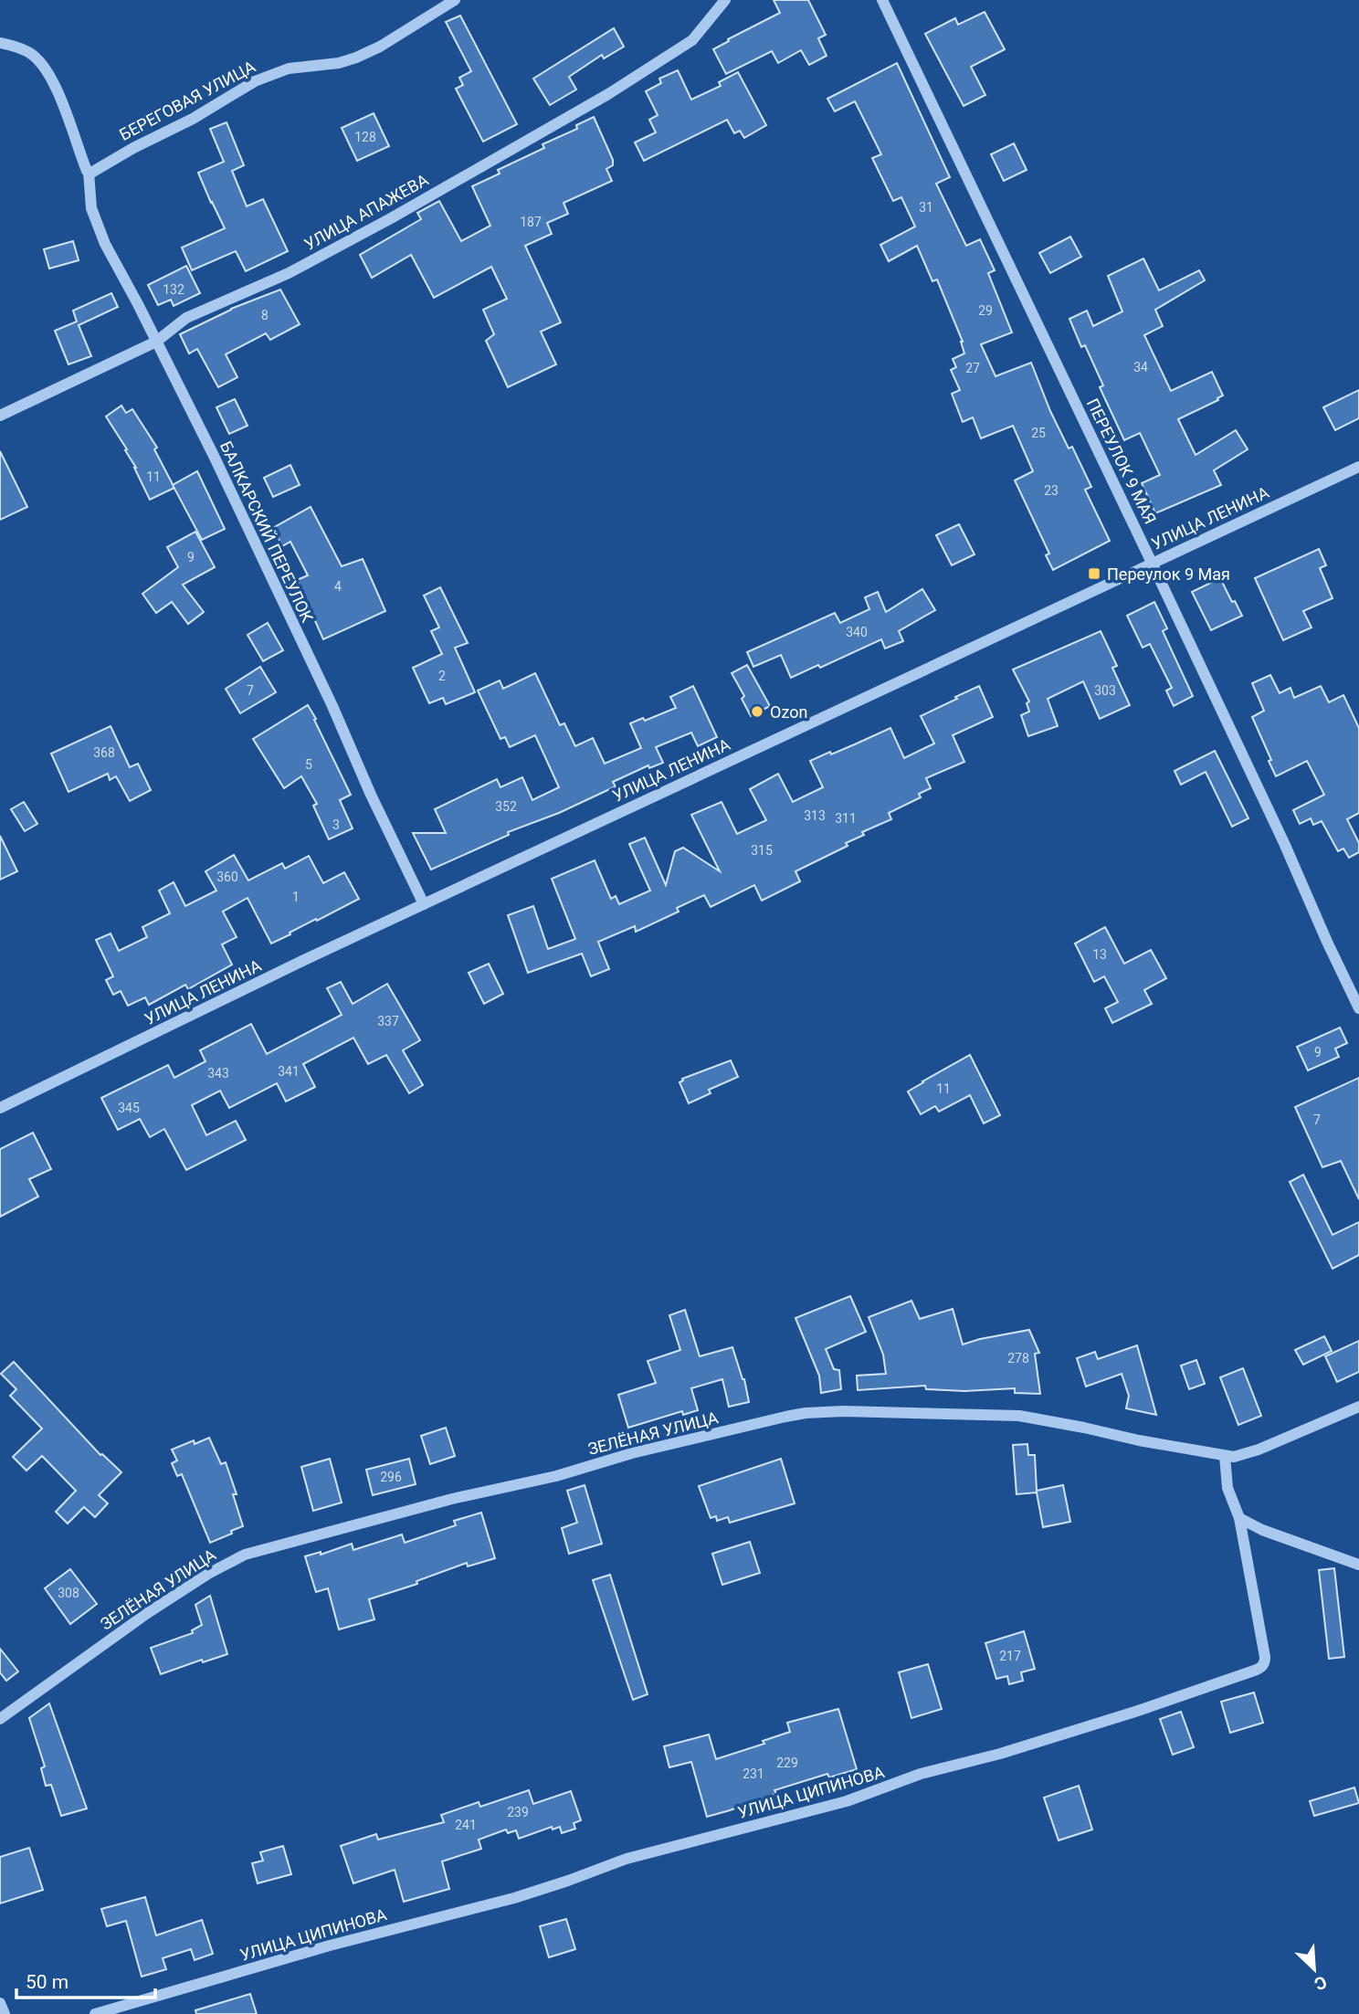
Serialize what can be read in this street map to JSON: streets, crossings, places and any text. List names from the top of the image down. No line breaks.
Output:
{"streets":{"street":["БЕРЕГОВАЯ УЛИЦА","УЛИЦА АПАЖЕВА","ПЕРЕУЛОК 9 МАЯ","УЛИЦА ЛЕНИНА","БАЛКАРСКИЙ ПЕРЕУЛОК","ЗЕЛЁНАЯ УЛИЦА","УЛИЦА ЦИПИНОВА"]},"crossings":[["БЕРЕГОВАЯ УЛИЦА","БАЛКАРСКИЙ ПЕРЕУЛОК"],["УЛИЦА АПАЖЕВА","БАЛКАРСКИЙ ПЕРЕУЛОК"],["ПЕРЕУЛОК 9 МАЯ","УЛИЦА ЛЕНИНА"],["УЛИЦА ЛЕНИНА","БАЛКАРСКИЙ ПЕРЕУЛОК"],["ЗЕЛЁНАЯ УЛИЦА","УЛИЦА ЦИПИНОВА"]],"places":{"transit":["Переулок 9 Мая"],"other":["Ozon"]},"house_numbers":["128","31","187","132","29","8","34","27","25","11","23","9","4","340","2","7","303","368","5","352","313","311","3","315","360","1","13","337","9","341","343","11","345","7","278","296","308","217","229","231","239","241"],"scale_bar":"50 m","north":"bottom right"}
